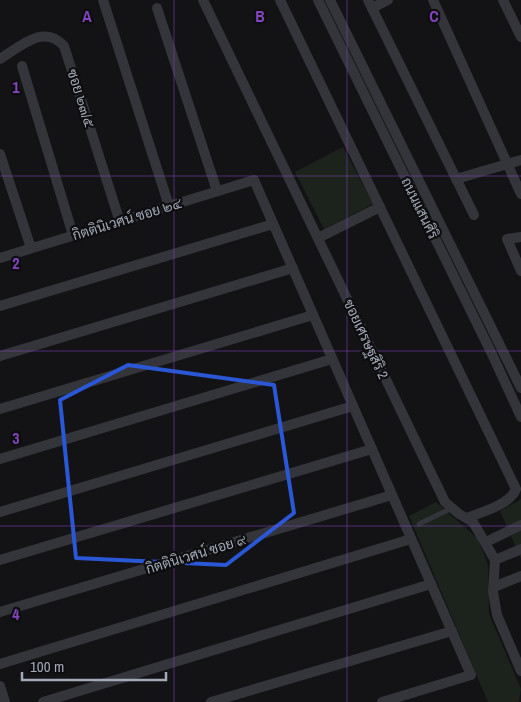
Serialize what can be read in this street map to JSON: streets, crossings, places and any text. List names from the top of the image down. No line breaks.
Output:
{"streets":{"street":["ซอย ๒๓/๕","ถนนแสนศิริ","กิตตินิเวศน์ ซอย ๒๔","ซอยเศรษฐสิริ 2","กิตตินิเวศน์ ซอย ๙"]},"crossings":[["ซอย ๒๓/๕","กิตตินิเวศน์ ซอย ๒๔"]],"scale_bar":"100 m","grid":{"columns":["A","B","C"],"rows":["1","2","3","4"]}}
